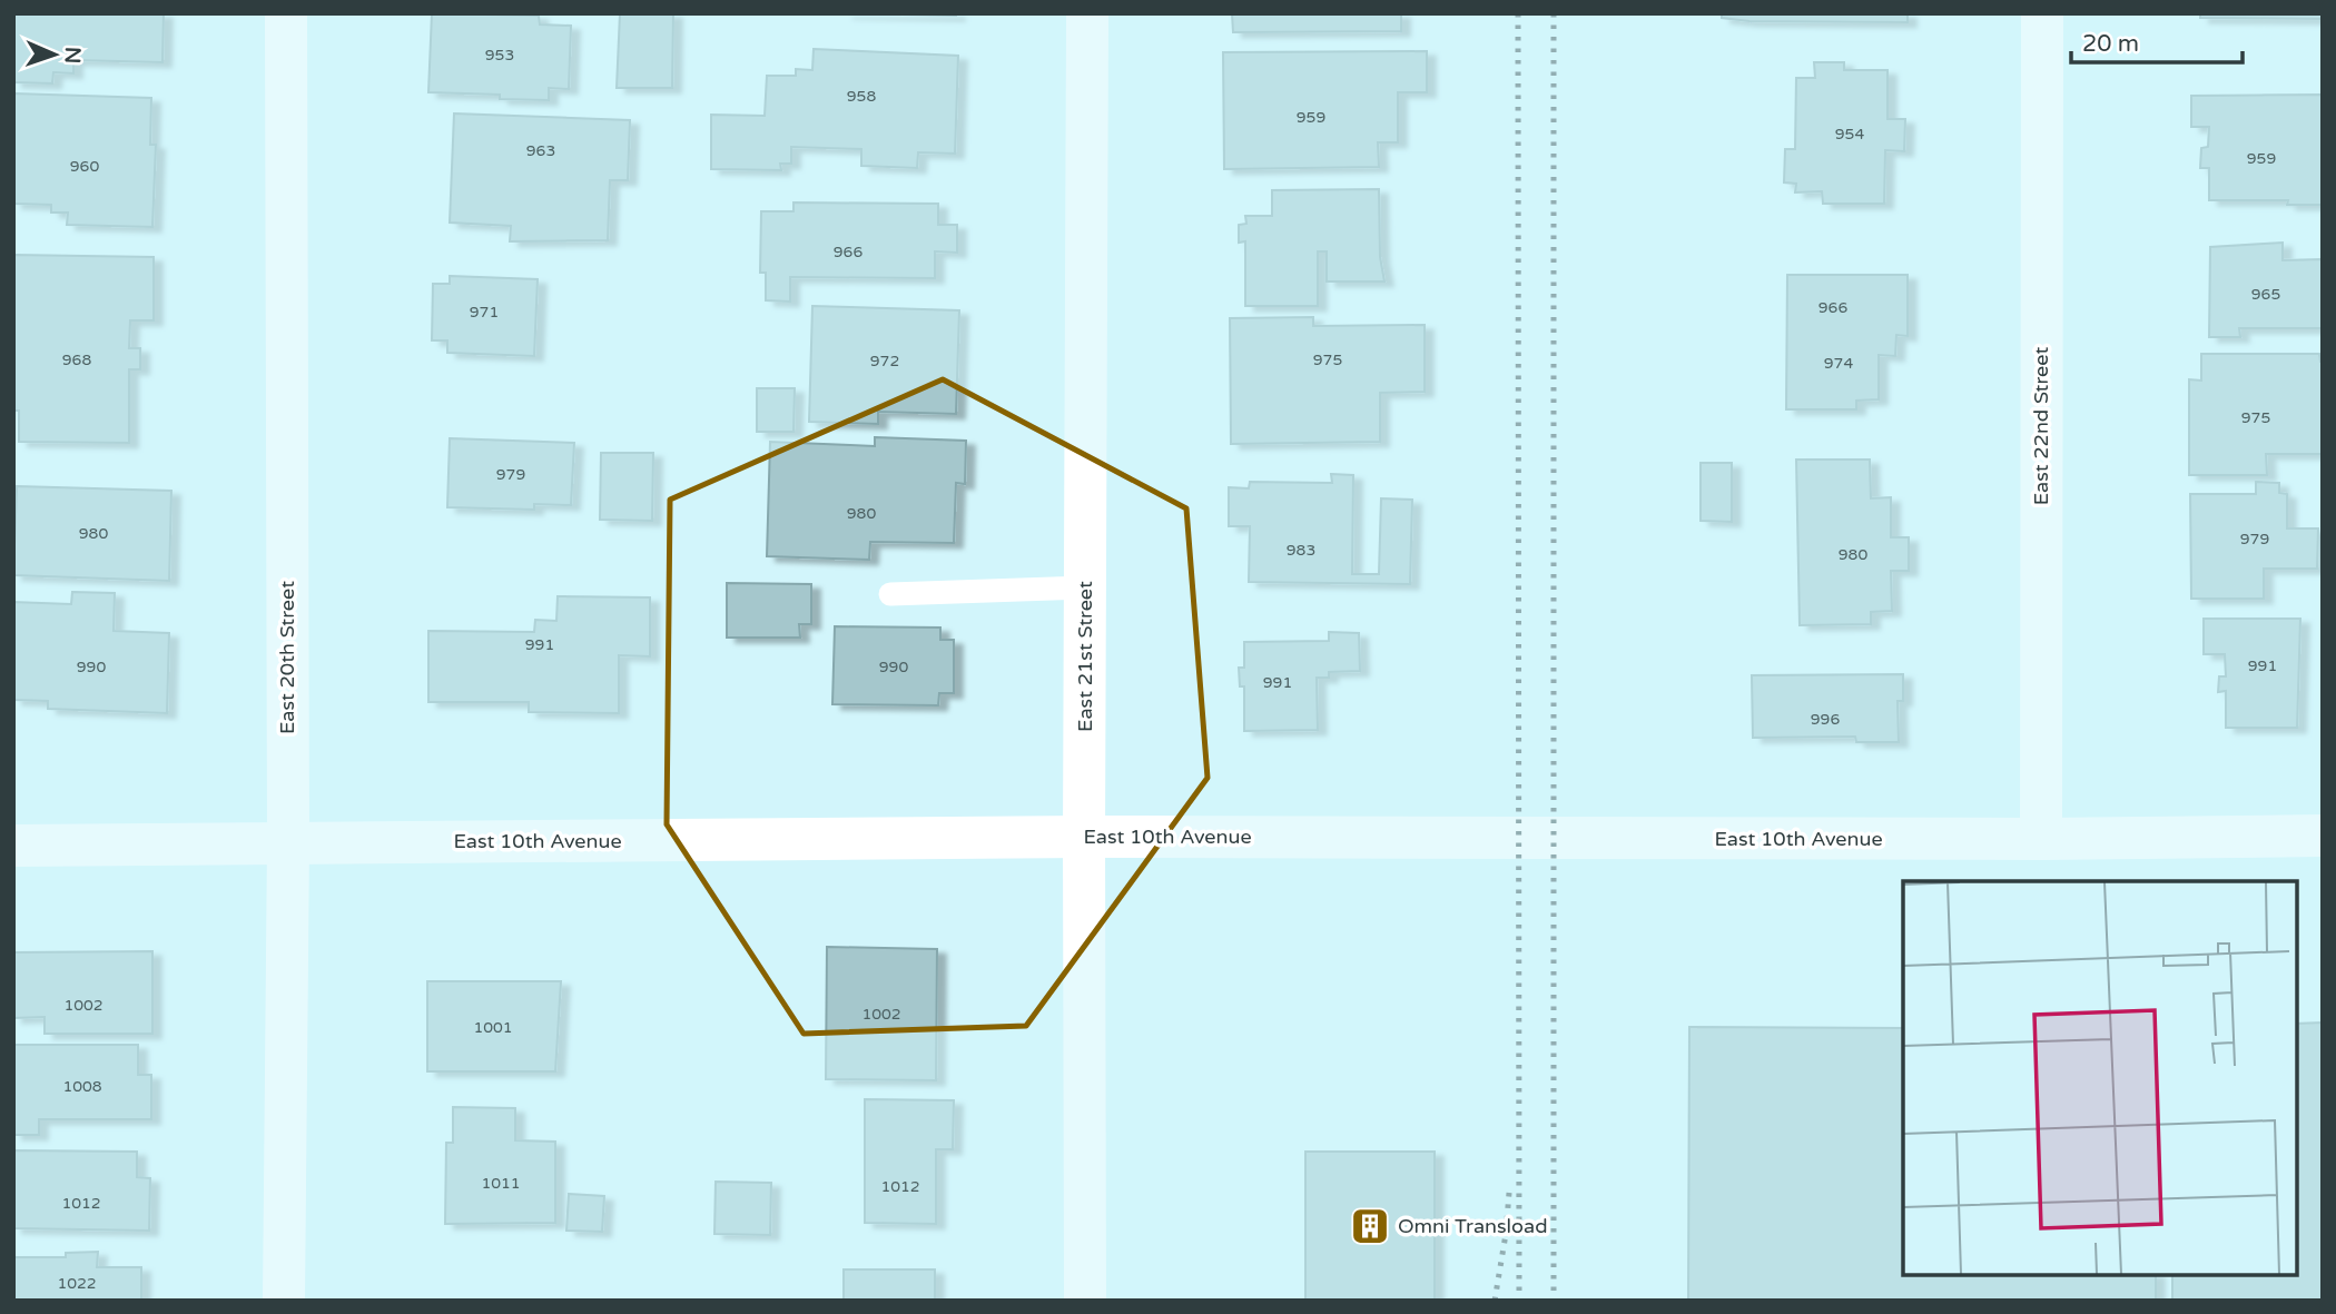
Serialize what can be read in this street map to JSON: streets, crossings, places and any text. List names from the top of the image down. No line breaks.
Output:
{"streets":{"street":["East 22nd Street","East 21st Street","East 20th Street","East 10th Avenue"]},"crossings":[["East 22nd Street","East 10th Avenue"],["East 21st Street","East 10th Avenue"],["East 20th Street","East 10th Avenue"]],"places":{"building":["Omni Transload"]},"house_numbers":["953","958","959","954","963","959","960","966","965","966","971","968","975","972","974","975","979","980","980","979","983","980","991","991","990","990","991","996","1002","1002","1001","1008","1011","1012","1012","1022"],"scale_bar":"20 m","north":"right"}
